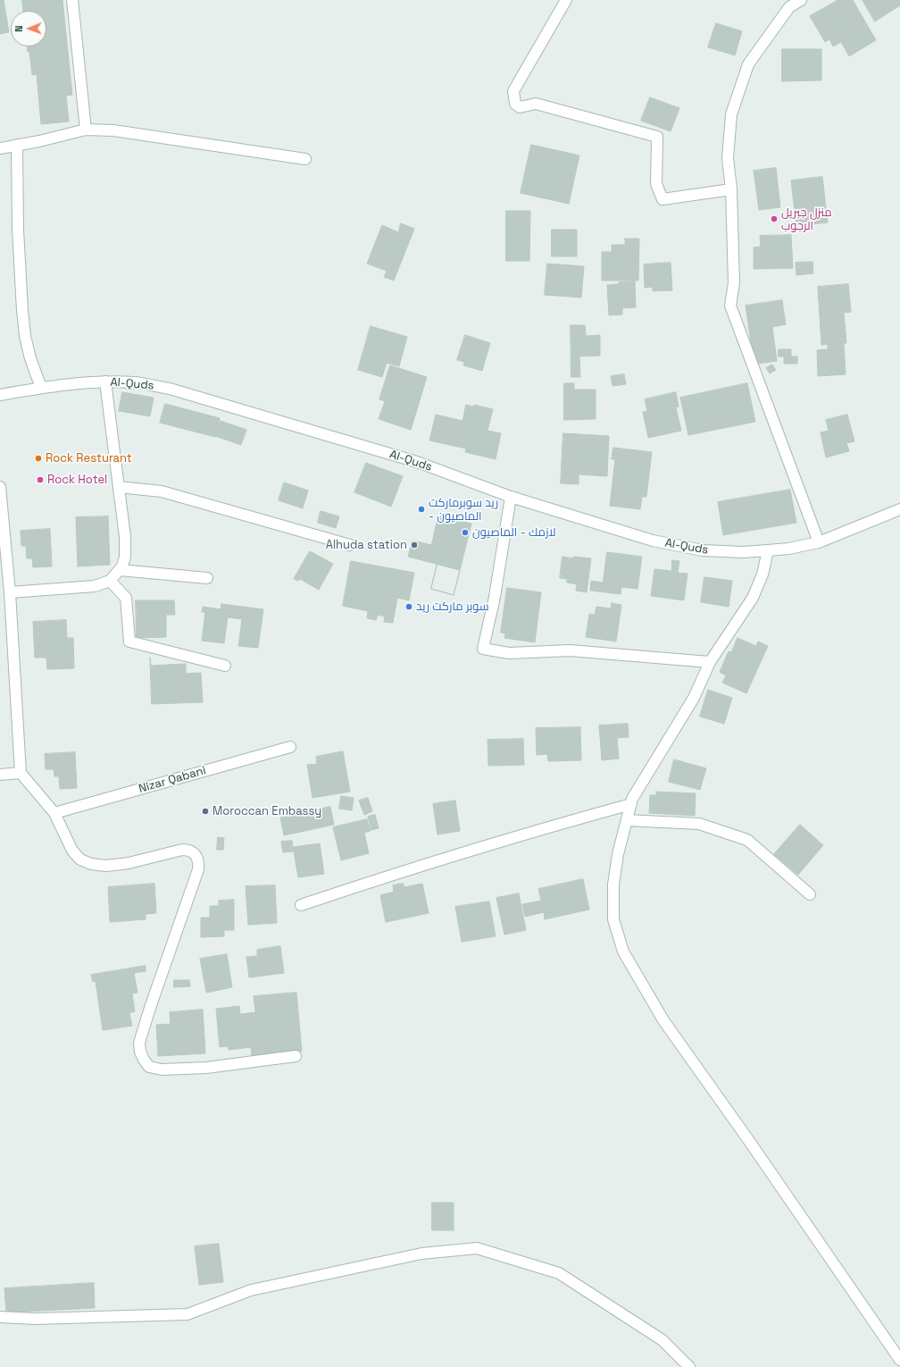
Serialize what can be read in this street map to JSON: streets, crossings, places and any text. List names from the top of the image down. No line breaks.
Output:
{"streets":{"street":["Al-Quds","Nizar Qabani"]},"places":["منزل جبريل الرجوب","Rock Resturant","Rock Hotel","ريد سوبرماركت - الماصيون","لازمك - الماصيون","Alhuda station","سوبر ماركت ريد","Moroccan Embassy"],"north":"left"}
